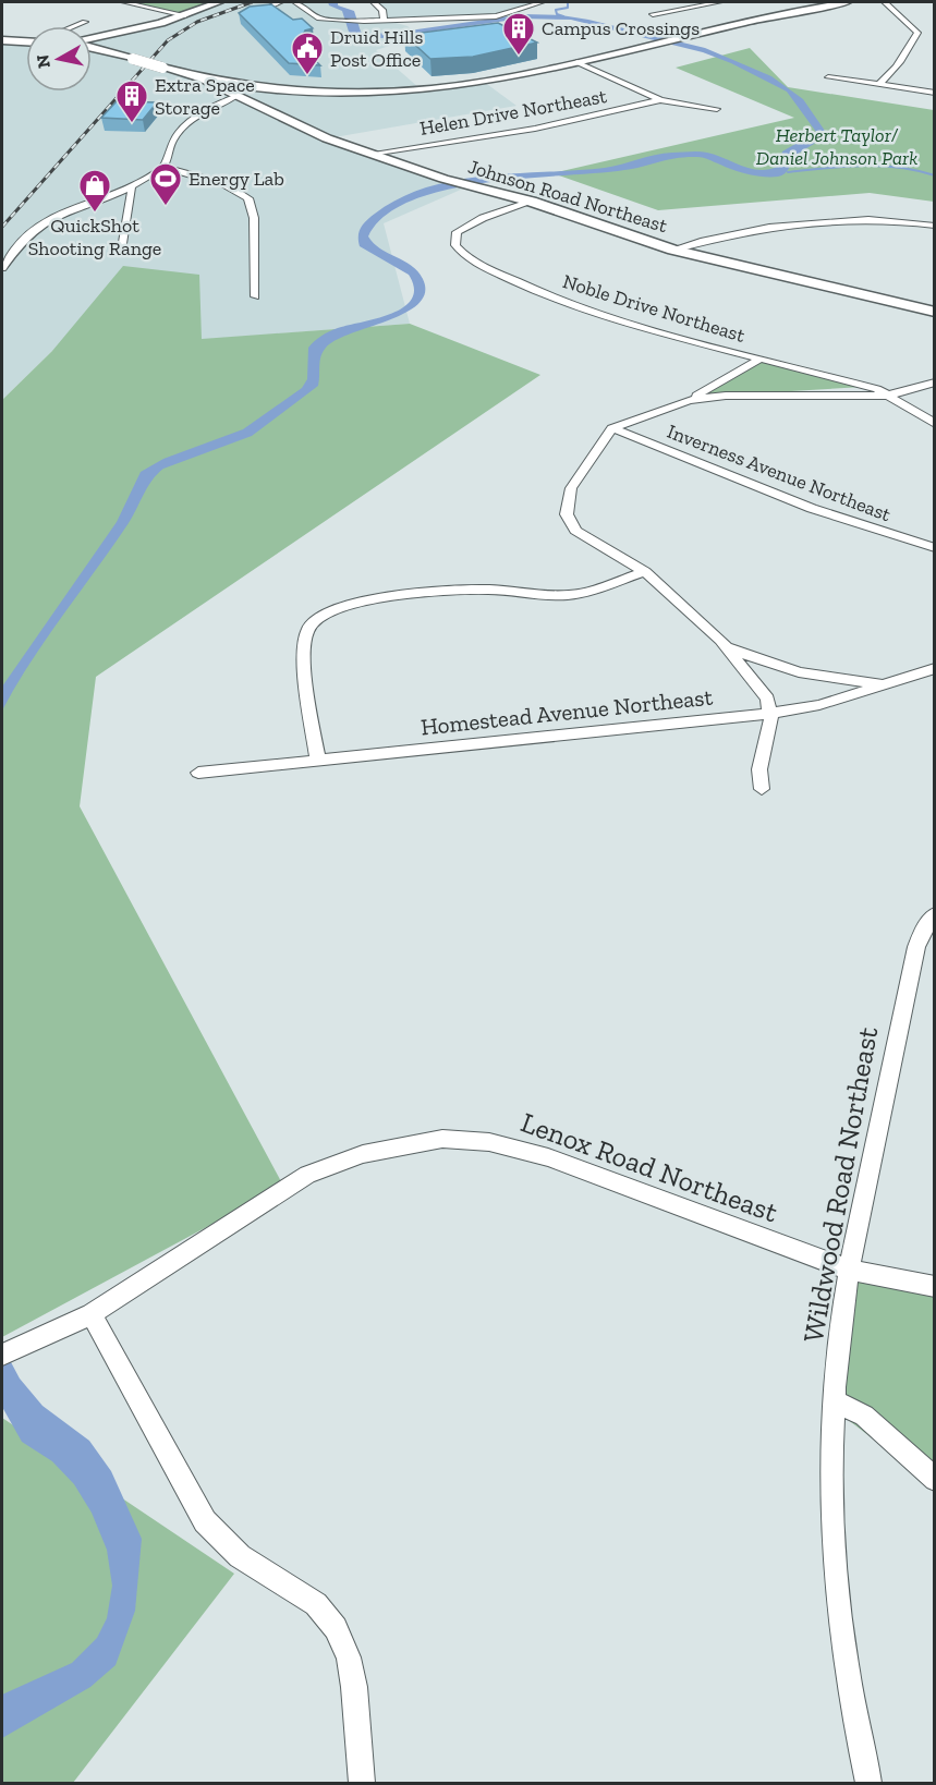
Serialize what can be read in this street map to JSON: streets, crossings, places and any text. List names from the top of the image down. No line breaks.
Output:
{"streets":{"main road":["Johnson Road Northeast"],"street":["Helen Drive Northeast","Noble Drive Northeast","Inverness Avenue Northeast","Homestead Avenue Northeast","Lenox Road Northeast","Wildwood Road Northeast"]},"crossings":[["Helen Drive Northeast","Johnson Road Northeast"],["Johnson Road Northeast","Noble Drive Northeast"],["Lenox Road Northeast","Wildwood Road Northeast"]],"parks":["Herbert Taylor/ Daniel Johnson Park"],"places":{"building":["Campus Crossings","Extra Space Storage"],"public building":["Druid Hills Post Office"],"sports":["Energy Lab"],"shop":["QuickShot Shooting Range"]},"north":"left"}
